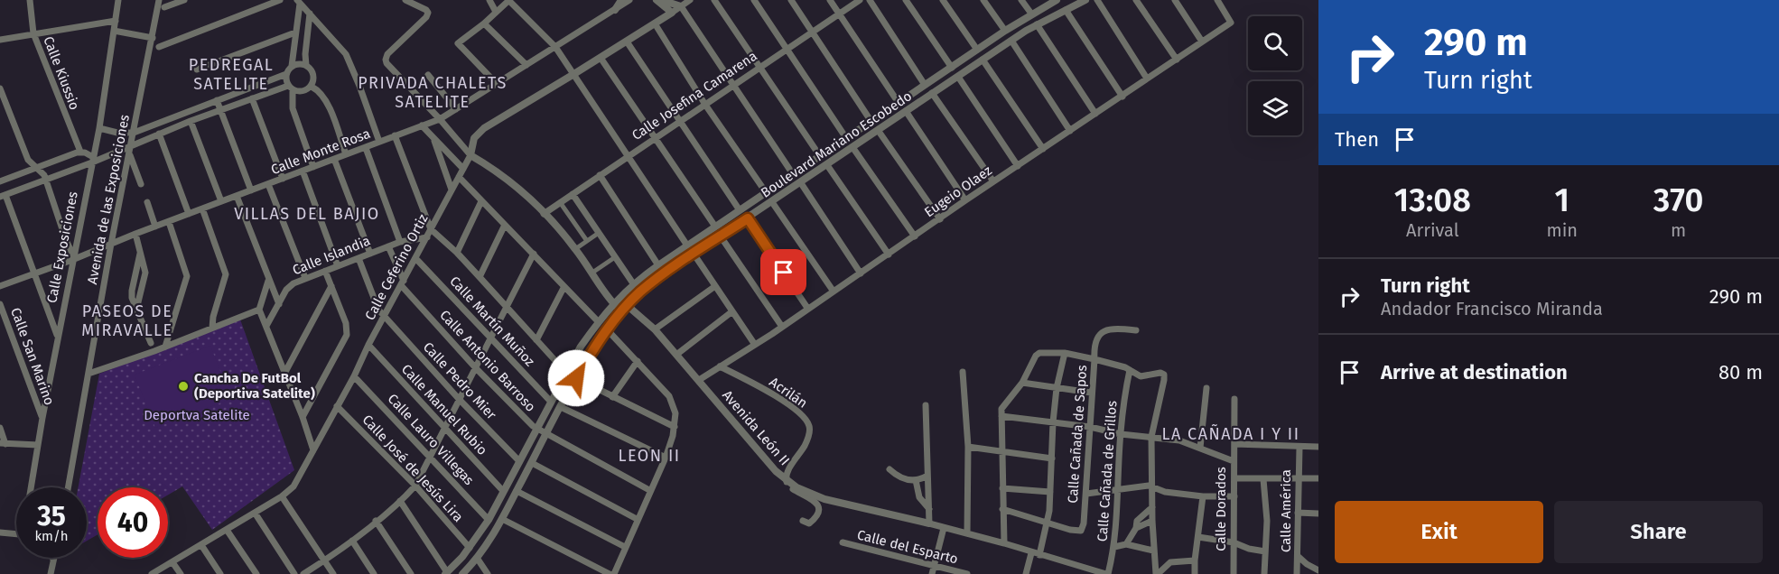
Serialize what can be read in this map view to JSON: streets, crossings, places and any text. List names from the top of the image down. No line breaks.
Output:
{"streets":{"street":["Calle Kiussio","Calle Josefina Camarena","Boulevard Mariano Escobedo","Calle Monte Rosa","Eugeio Olaez","Avenida de las Exposiciones","Calle Exposiciones","Calle Islandia","Calle Ceferino Ortiz","Calle Martín Muñoz","Calle San Marino","Calle Antonio Barroso","Calle Pedro Mier","Acrilán","Calle Manuel Rubio","Avenida León II","Calle Cañada de Sapos","Calle Lauro Villegas","Calle José de Jesús Lira","Calle Cañada de Grillos","Calle Dorados","Calle América","Calle del Esparto"]},"crossings":[["Calle Josefina Camarena","Avenida León II"],["Boulevard Mariano Escobedo","Calle Martín Muñoz"],["Boulevard Mariano Escobedo","Calle Antonio Barroso"],["Boulevard Mariano Escobedo","Calle Pedro Mier"],["Boulevard Mariano Escobedo","Calle Manuel Rubio"],["Boulevard Mariano Escobedo","Avenida León II"],["Boulevard Mariano Escobedo","Calle Lauro Villegas"],["Boulevard Mariano Escobedo","Calle José de Jesús Lira"],["Calle Monte Rosa","Avenida de las Exposiciones"],["Calle Monte Rosa","Calle Exposiciones"],["Eugeio Olaez","Acrilán"],["Eugeio Olaez","Avenida León II"],["Calle Exposiciones","Calle San Marino"],["Calle Islandia","Calle Ceferino Ortiz"],["Calle Islandia","Calle Antonio Barroso"],["Calle Islandia","Calle Pedro Mier"],["Calle Ceferino Ortiz","Calle Martín Muñoz"],["Calle Ceferino Ortiz","Calle Antonio Barroso"],["Calle Ceferino Ortiz","Calle Pedro Mier"],["Calle Ceferino Ortiz","Calle Manuel Rubio"],["Calle Ceferino Ortiz","Avenida León II"],["Calle Ceferino Ortiz","Calle Lauro Villegas"],["Calle Ceferino Ortiz","Calle José de Jesús Lira"]],"districts":["PEDREGAL SATELITE","PRIVADA CHALETS SATELITE","VILLAS DEL BAJIO","PASEOS DE MIRAVALLE","LA CAÑADA I Y II","LEON II"],"parks":["Deportva Satelite"],"places":["Cancha De FutBol (Deportiva Satelite)"],"page":{"turn":["290 m","Turn right"],"then":"Then","eta":["13:08","Arrival","1","min","370","m"],"list":[{"name":"Turn right","note":"Andador Francisco Miranda","value":"290 m"},{"name":"Arrive at destination","value":"80 m"}],"speed":"35 km/h","limit":"40","buttons":["Exit","Share"]}}
